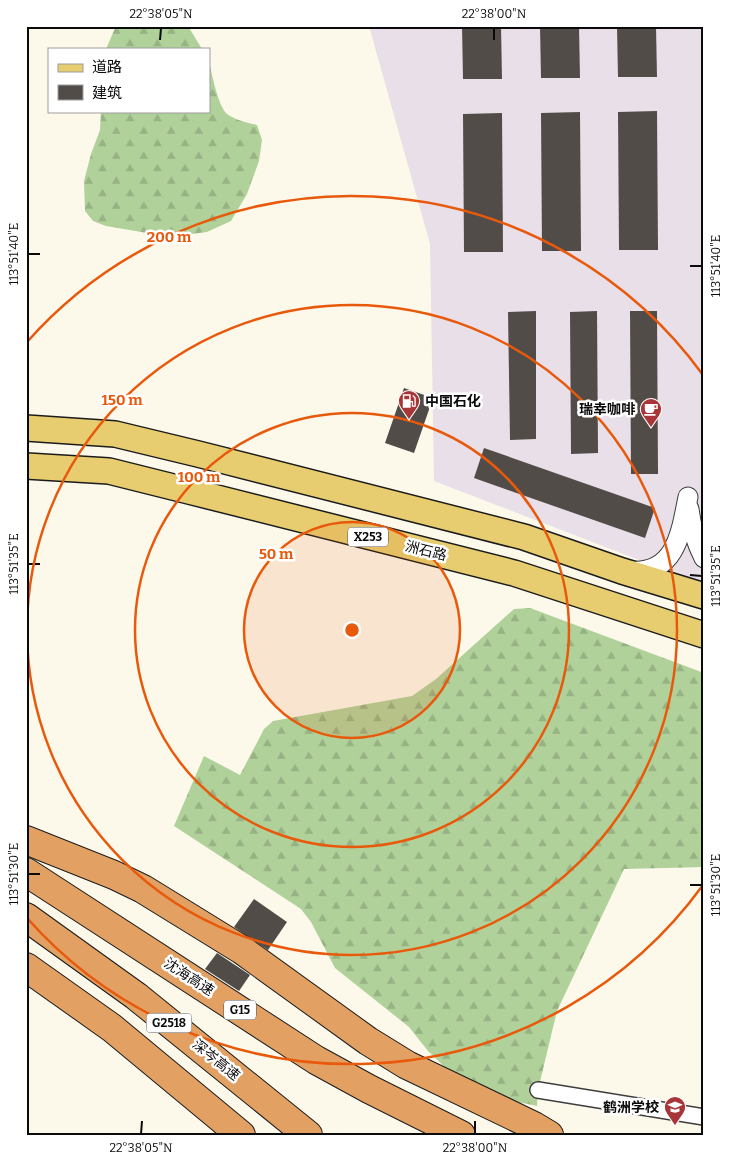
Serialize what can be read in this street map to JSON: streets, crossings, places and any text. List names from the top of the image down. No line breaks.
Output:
{"streets":{"highway":["沈海高速","G15","G2518","深岑高速"],"main road":["X253","洲石路"]},"places":{"fuel station":["中国石化"],"cafe":["瑞幸咖啡"],"school or university":["鹤洲学校"]},"legend":["道路","建筑"],"coordinates":["22°38'05\"N","22°38'00\"N","113°51'40\"E","113°51'35\"E","113°51'30\"E"],"rings":["200 m","150 m","100 m","50 m"]}
